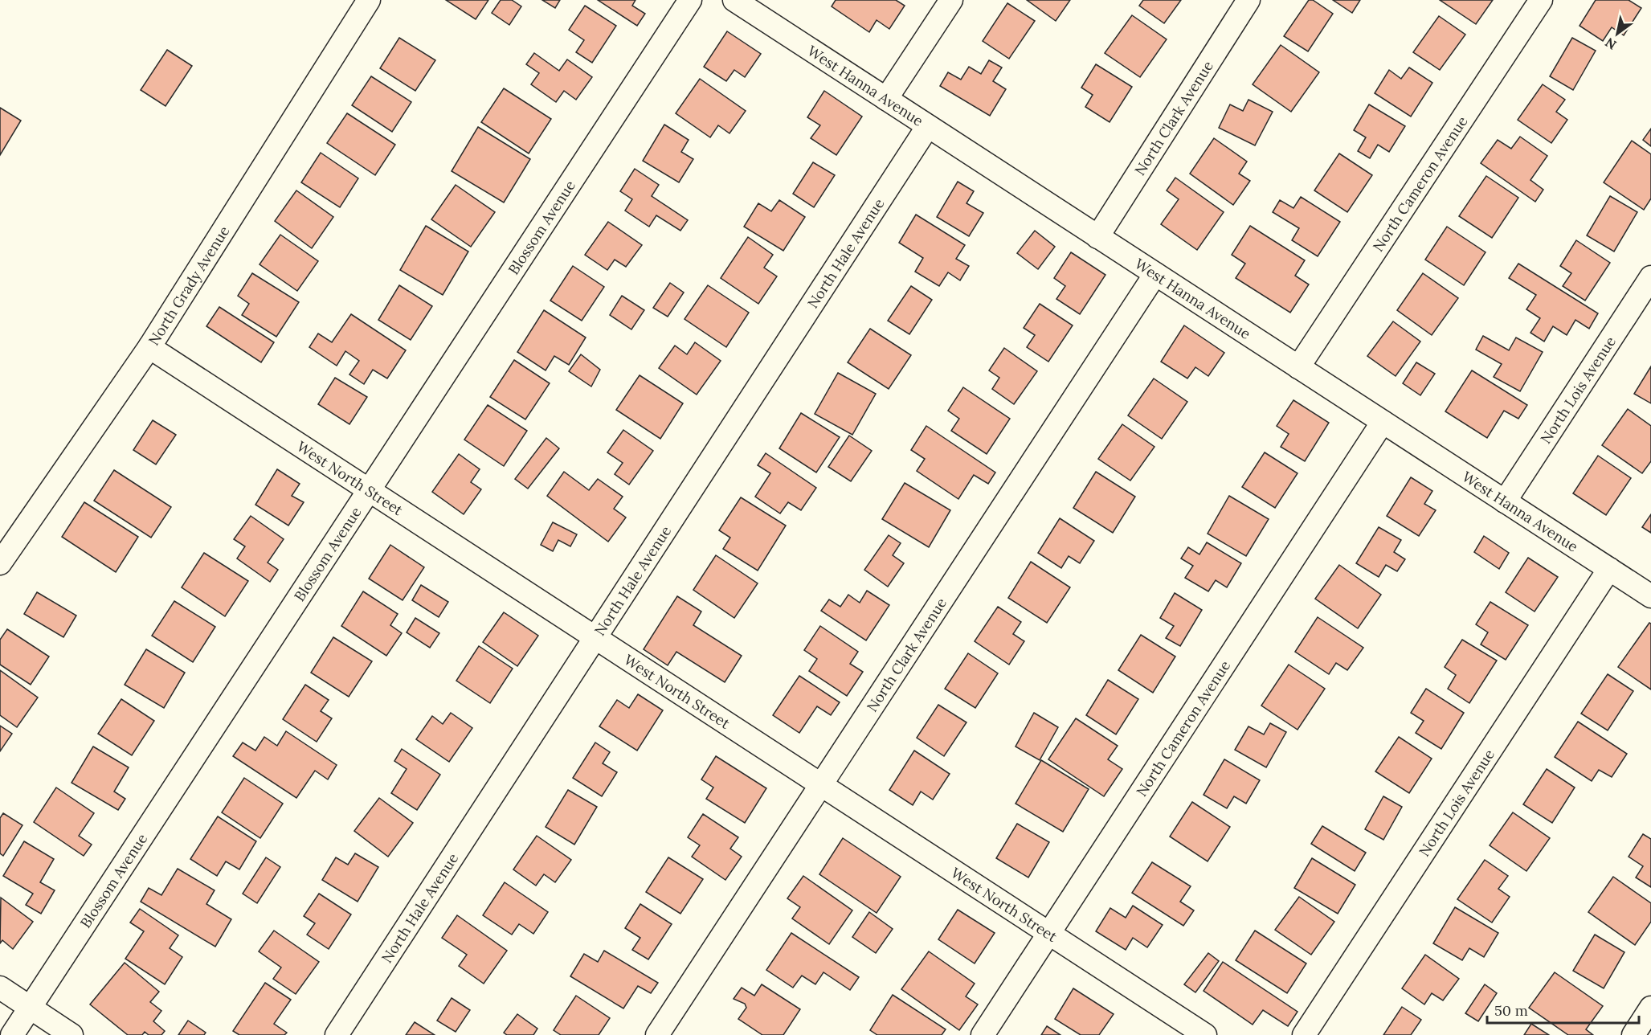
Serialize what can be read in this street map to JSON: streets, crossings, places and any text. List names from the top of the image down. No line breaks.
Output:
{"streets":{"street":["West Hanna Avenue","North Clark Avenue","North Cameron Avenue","Blossom Avenue","North Hale Avenue","North Grady Avenue","North Lois Avenue","West North Street"]},"crossings":[["West Hanna Avenue","North Clark Avenue"],["West Hanna Avenue","North Cameron Avenue"],["West Hanna Avenue","North Hale Avenue"],["West Hanna Avenue","North Lois Avenue"],["North Clark Avenue","West North Street"],["North Cameron Avenue","West North Street"],["Blossom Avenue","West North Street"],["North Hale Avenue","West North Street"],["North Grady Avenue","West North Street"]],"scale_bar":"50 m","north":"bottom left"}
